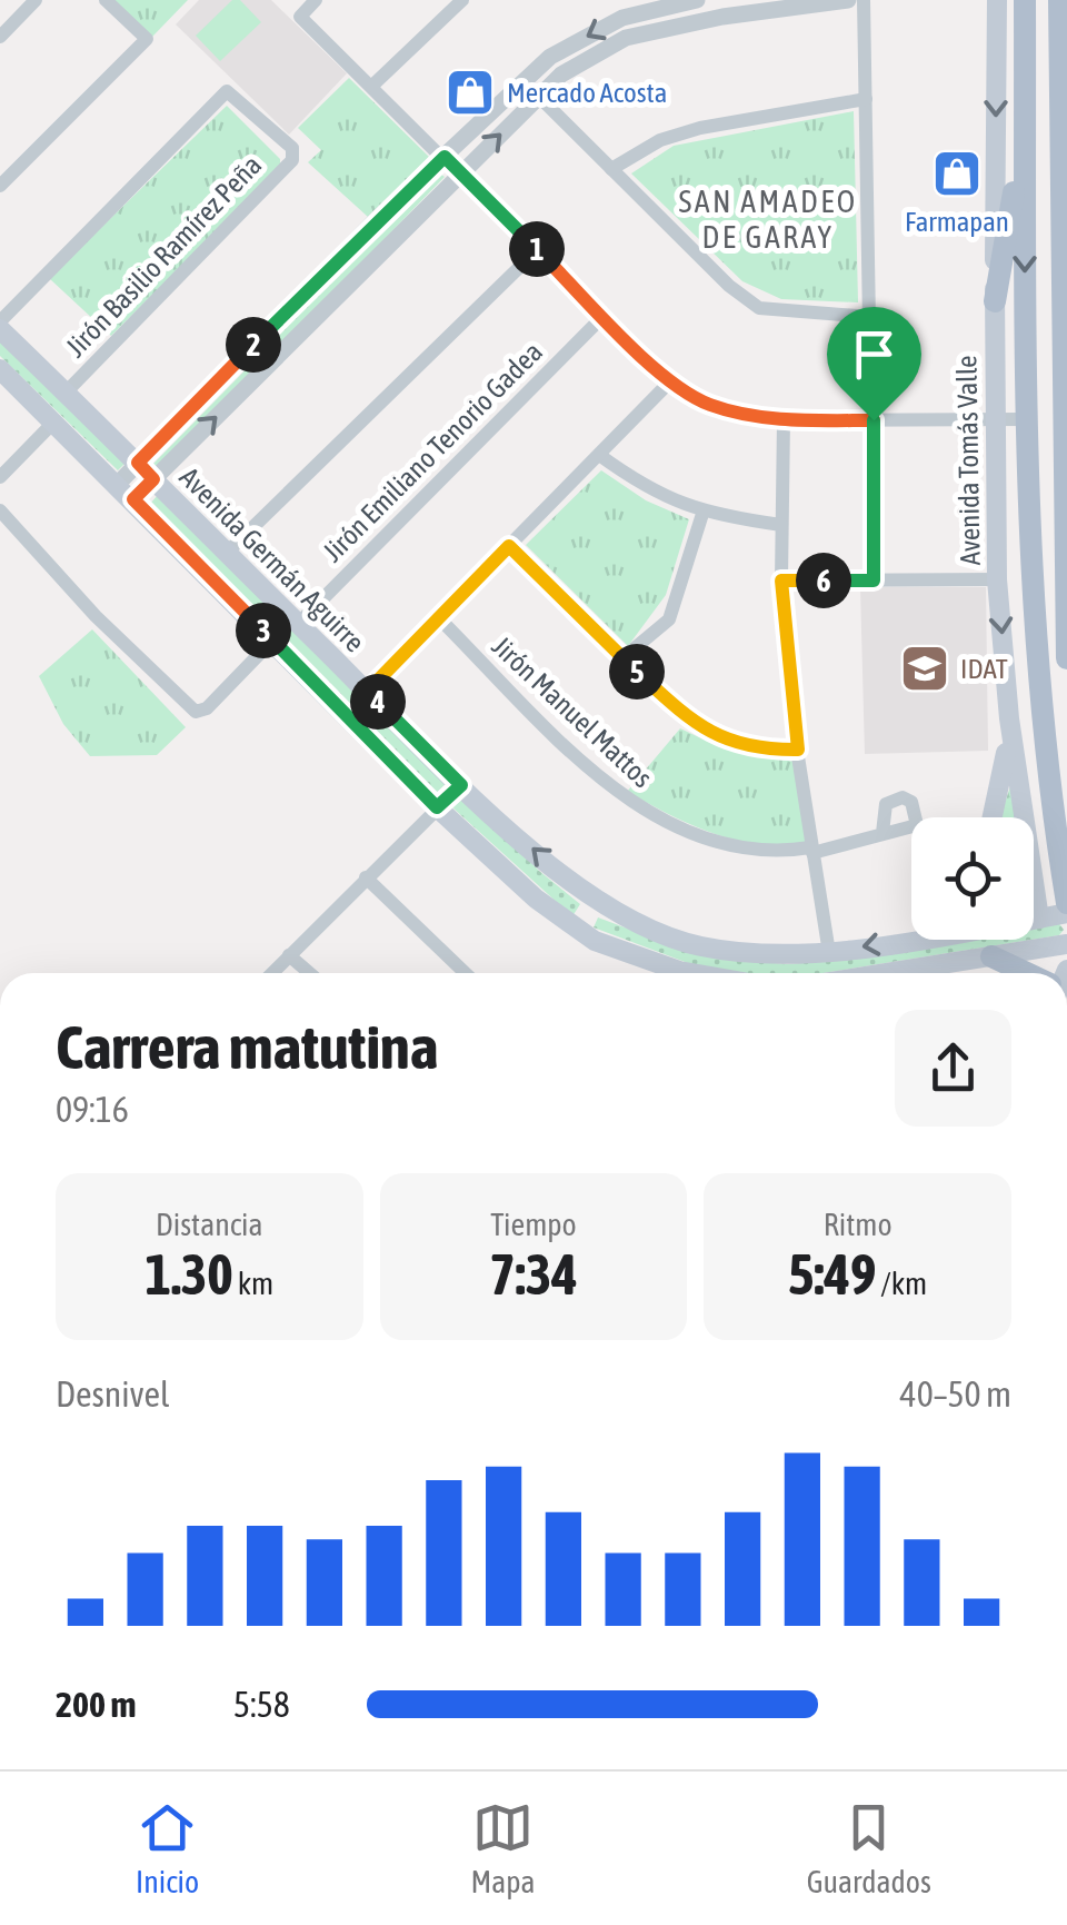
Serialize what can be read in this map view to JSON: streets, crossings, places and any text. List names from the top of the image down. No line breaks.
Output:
{"streets":{"main road":["Avenida Tomás Valle","Avenida Germán Aguirre"],"street":["Jirón Basilio Ramírez Peña","Jirón Emiliano Tenorio Gadea","Jirón Manuel Mattos"]},"crossings":[["Jirón Basilio Ramírez Peña","Avenida Germán Aguirre"],["Jirón Emiliano Tenorio Gadea","Avenida Germán Aguirre"],["Avenida Tomás Valle","Avenida Germán Aguirre"]],"districts":["SAN AMADEO DE GARAY"],"places":{"shop":["Mercado Acosta","Farmapan"],"school or university":["IDAT"]},"page":{"pins":["1","2","6","3","5","4"],"heading":["Carrera matutina","09:16"],"stats":[["Distancia","1.30 km"],["Tiempo","7:34"],["Ritmo","5:49 /km"]],"chart":["Desnivel","40–50 m"],"list":[{"name":"200 m","note":"5:58"}],"tabs":["Inicio","Mapa","Guardados"]}}
